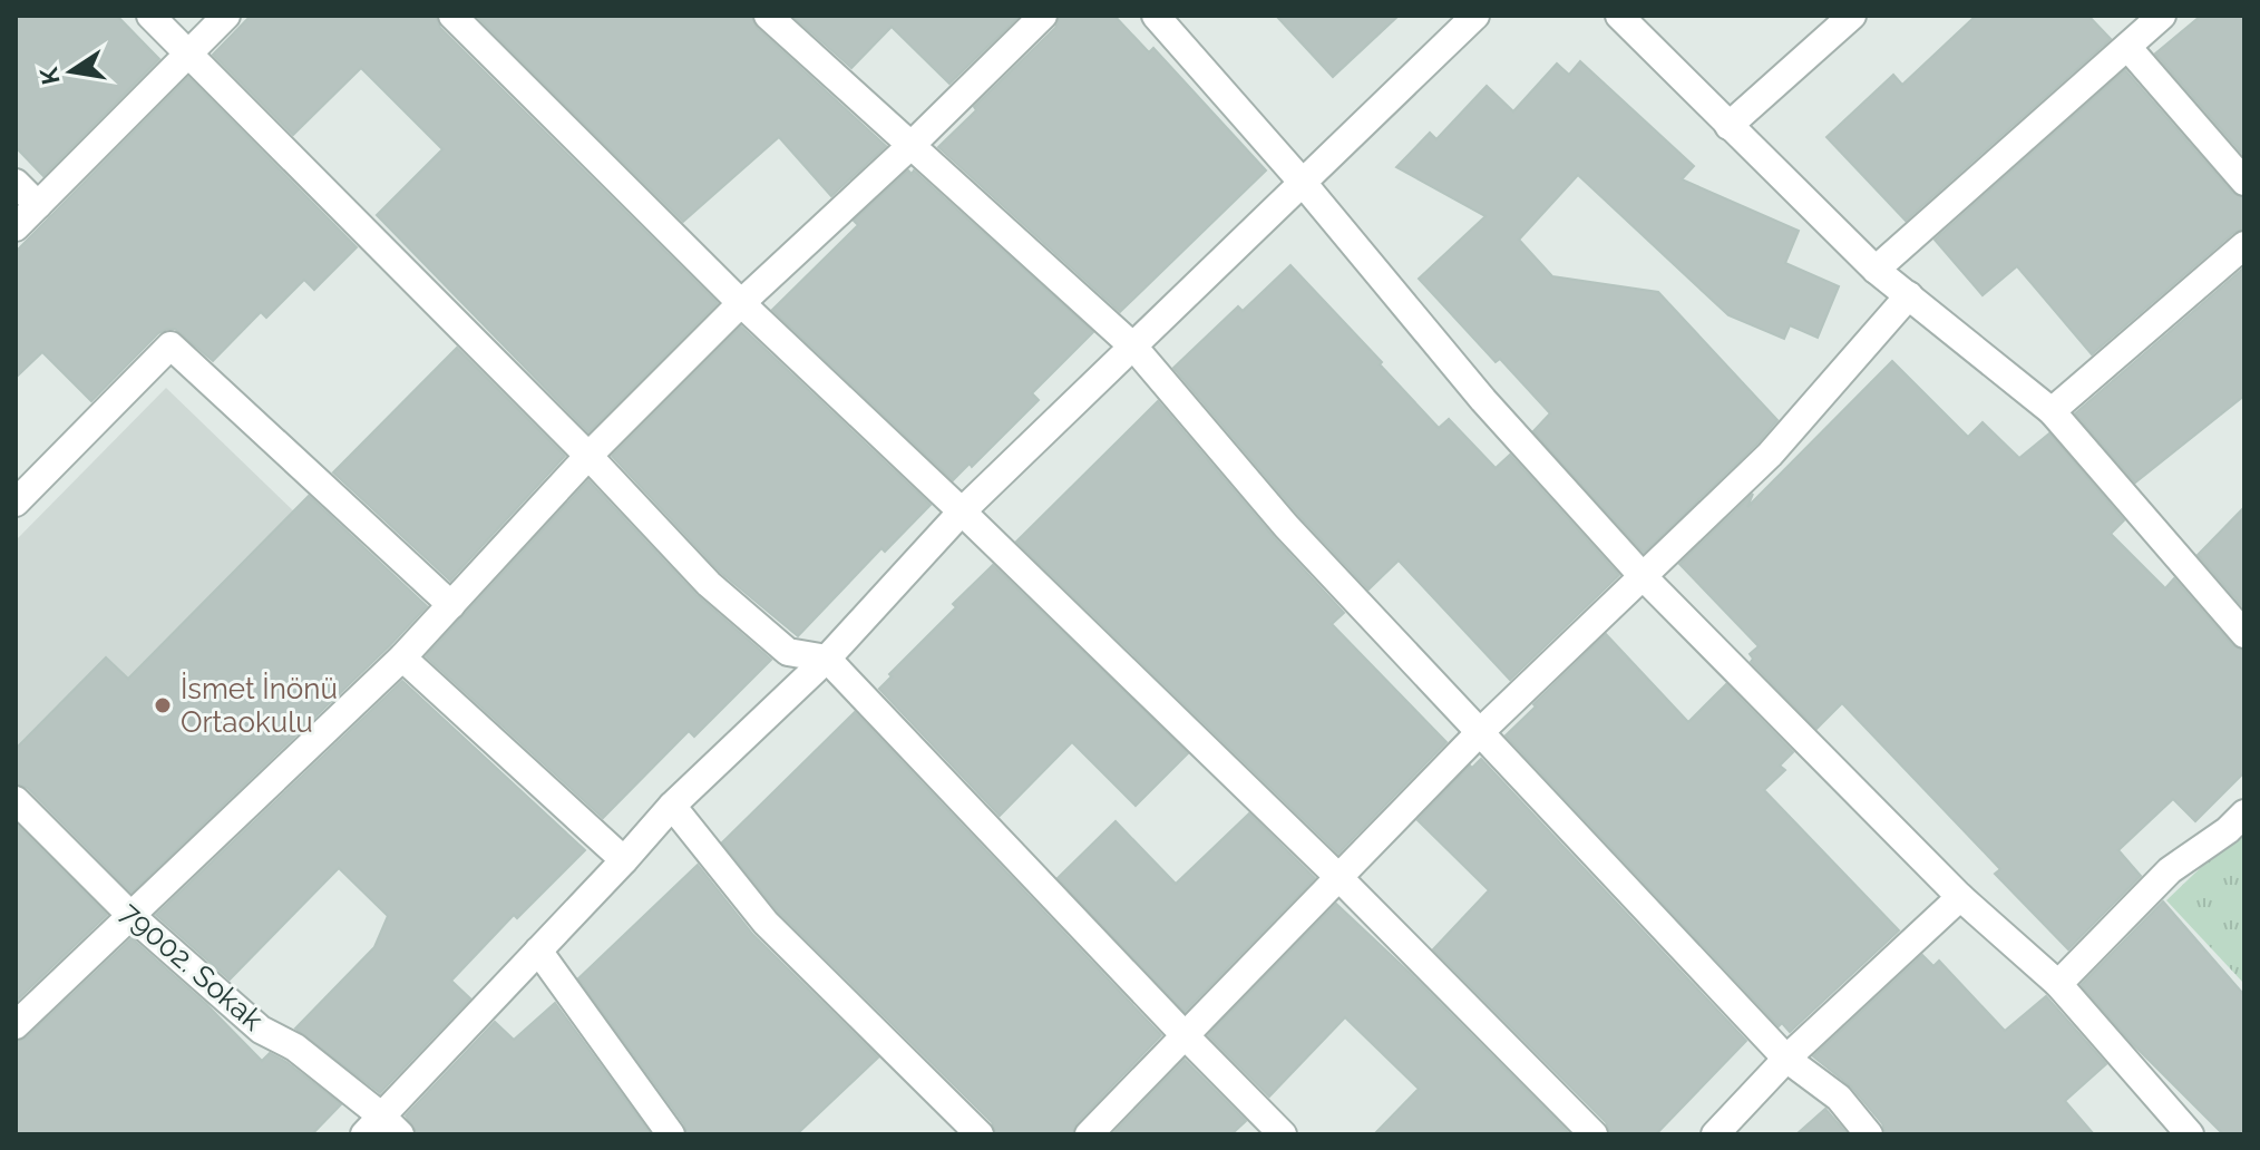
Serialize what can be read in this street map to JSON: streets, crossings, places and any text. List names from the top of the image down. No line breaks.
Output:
{"streets":{"street":["79002. Sokak"]},"places":["İsmet İnönü Ortaokulu"],"north":"left"}
